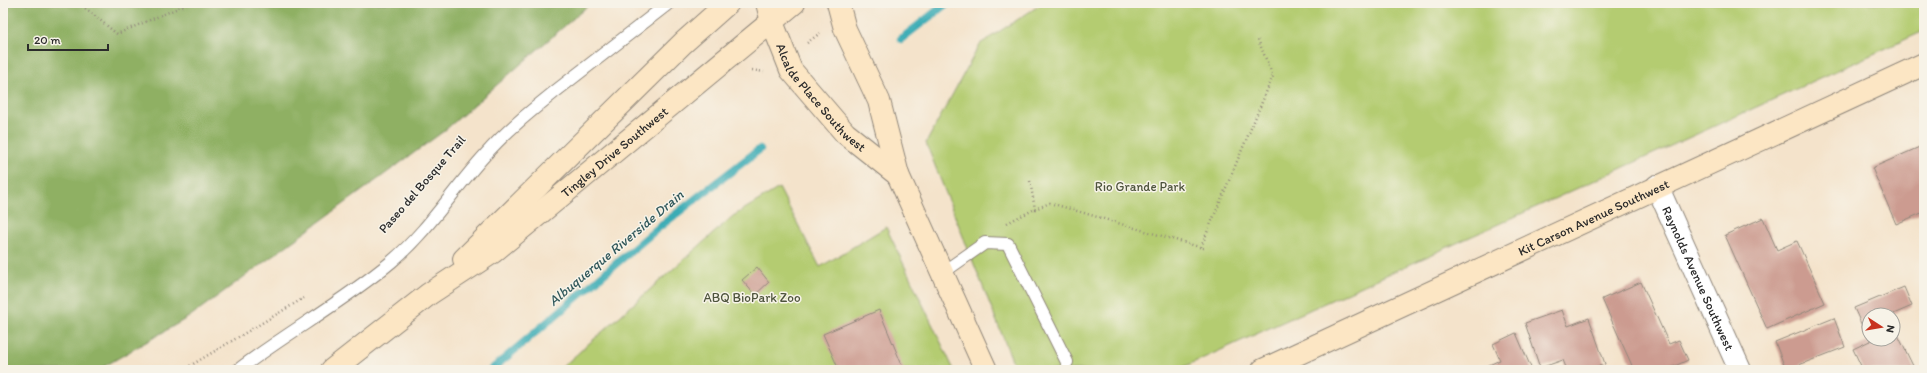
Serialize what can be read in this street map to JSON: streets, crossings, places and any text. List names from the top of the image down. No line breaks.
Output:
{"streets":{"street":["Alcalde Place Southwest","Tingley Drive Southwest","Kit Carson Avenue Southwest","Raynolds Avenue Southwest"]},"crossings":[["Alcalde Place Southwest","Tingley Drive Southwest"],["Kit Carson Avenue Southwest","Raynolds Avenue Southwest"]],"water":["Albuquerque Riverside Drain"],"parks":["Rio Grande Park","ABQ BioPark Zoo"],"scale_bar":"20 m","north":"right"}
